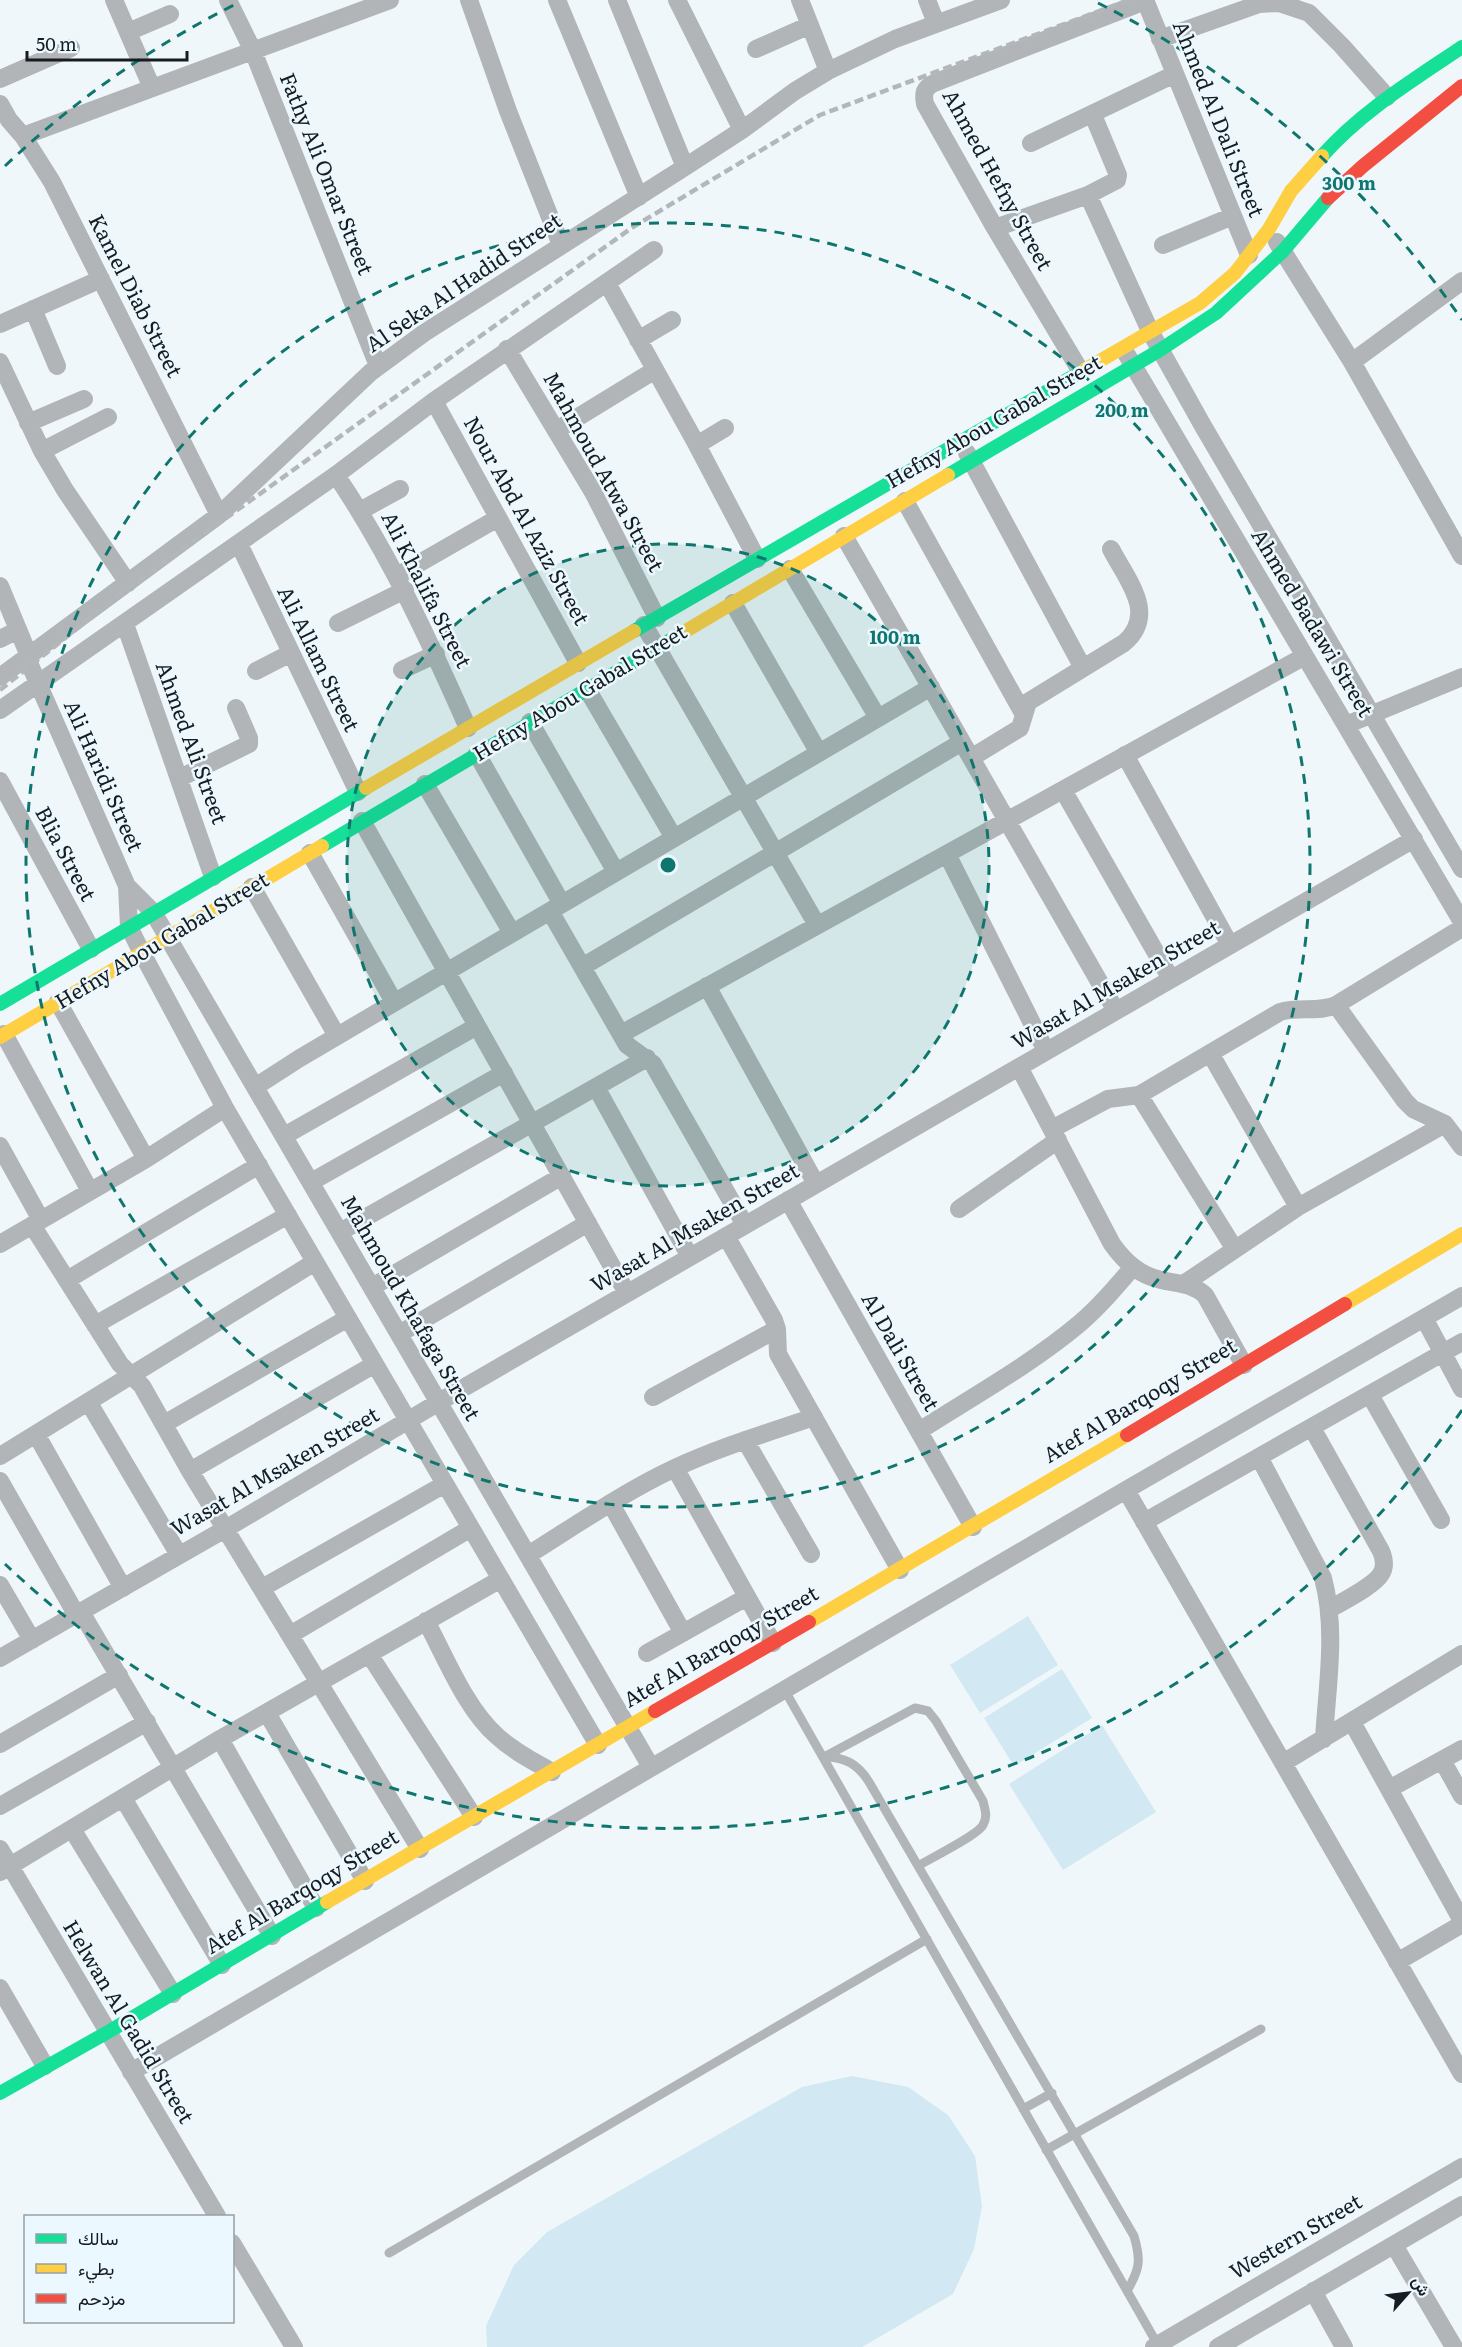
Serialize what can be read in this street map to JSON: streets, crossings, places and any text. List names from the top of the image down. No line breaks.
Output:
{"streets":{"street":["Ahmed Al Dali Street","Fathy Ali Omar Street","Ahmed Hefny Street","Al Seka Al Hadid Street","Kamel Diab Street","Hefny Abou Gabal Street","Mahmoud Atwa Street","Nour Abd Al Aziz Street","Ali Khalifa Street","Ahmed Badawi Street","Ali Allam Street","Ahmed Ali Street","Ali Haridi Street","Blia Street","Wasat Al Msaken Street","Mahmoud Khafaga Street","Al Dali Street","Atef Al Barqoqy Street","Helwan Al Gadid Street","Western Street"]},"crossings":[["Ahmed Al Dali Street","Ahmed Hefny Street"],["Ahmed Al Dali Street","Hefny Abou Gabal Street"],["Fathy Ali Omar Street","Al Seka Al Hadid Street"],["Ahmed Hefny Street","Hefny Abou Gabal Street"],["Al Seka Al Hadid Street","Kamel Diab Street"],["Al Seka Al Hadid Street","Ali Haridi Street"],["Hefny Abou Gabal Street","Mahmoud Atwa Street"],["Hefny Abou Gabal Street","Nour Abd Al Aziz Street"],["Hefny Abou Gabal Street","Ali Khalifa Street"],["Hefny Abou Gabal Street","Ahmed Badawi Street"],["Hefny Abou Gabal Street","Ali Allam Street"],["Hefny Abou Gabal Street","Ahmed Ali Street"],["Hefny Abou Gabal Street","Ali Haridi Street"],["Hefny Abou Gabal Street","Blia Street"],["Hefny Abou Gabal Street","Mahmoud Khafaga Street"],["Ahmed Badawi Street","Wasat Al Msaken Street"],["Ali Haridi Street","Mahmoud Khafaga Street"],["Wasat Al Msaken Street","Mahmoud Khafaga Street"],["Wasat Al Msaken Street","Al Dali Street"],["Mahmoud Khafaga Street","Atef Al Barqoqy Street"],["Al Dali Street","Atef Al Barqoqy Street"],["Atef Al Barqoqy Street","Helwan Al Gadid Street"]],"legend":["سالك","بطيء","مزدحم"],"scale_bar":"50 m","north":"top right","rings":["300 m","200 m","100 m"]}
